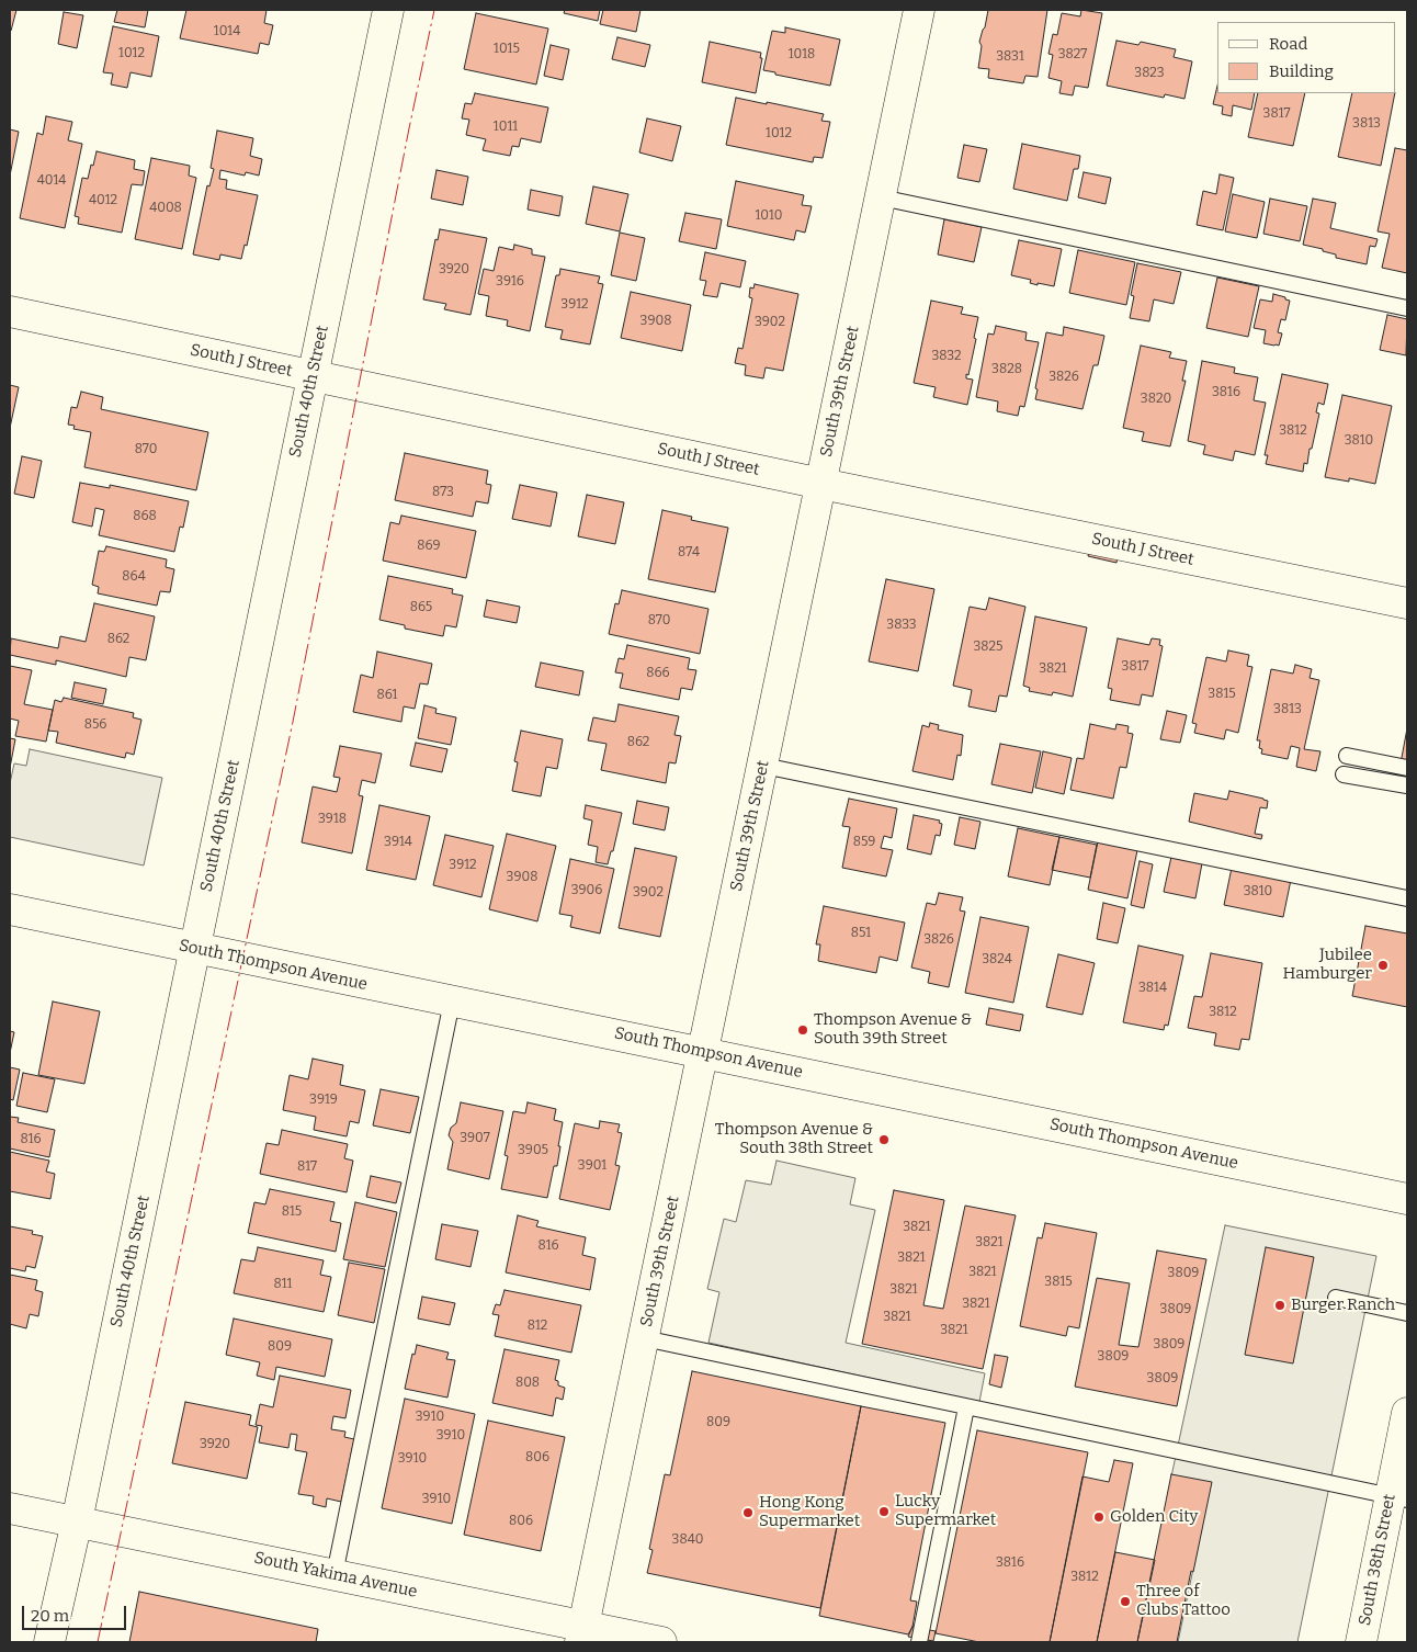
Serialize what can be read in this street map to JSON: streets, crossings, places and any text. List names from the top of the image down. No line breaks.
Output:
{"streets":{"street":["South J Street","South 40th Street","South 39th Street","South Thompson Avenue","South 38th Street","South Yakima Avenue"]},"crossings":[["South J Street","South 40th Street"],["South J Street","South 39th Street"],["South 40th Street","South Thompson Avenue"],["South 40th Street","South Yakima Avenue"],["South 39th Street","South Thompson Avenue"],["South 39th Street","South Yakima Avenue"]],"places":["Jubilee Hamburger","Thompson Avenue & South 39th Street","Thompson Avenue & South 38th Street","Burger Ranch","Lucky Supermarket","Hong Kong Supermarket","Golden City","Three of Clubs Tattoo"],"house_numbers":["1014","1015","1012","1018","3827","3831","3823","3817","3813","1011","1012","4014","4012","4008","1010","3920","3916","3912","3908","3902","3832","3828","3826","3816","3820","3812","3810","870","873","868","869","874","864","865","870","3833","862","3825","3817","3821","866","3815","861","3813","856","862","3918","3914","859","3912","3908","3906","3810","3902","851","3826","3824","3814","3812","3919","3907","816","3905","3901","817","815","3821","3821","816","3821","3821","3809","3815","811","3821","3821","3809","3821","812","3821","3809","809","3809","3809","808","3910","809","3910","3920","806","3910","3910","806","3840","3816","3812"],"legend":["Road","Building"],"scale_bar":"20 m"}
